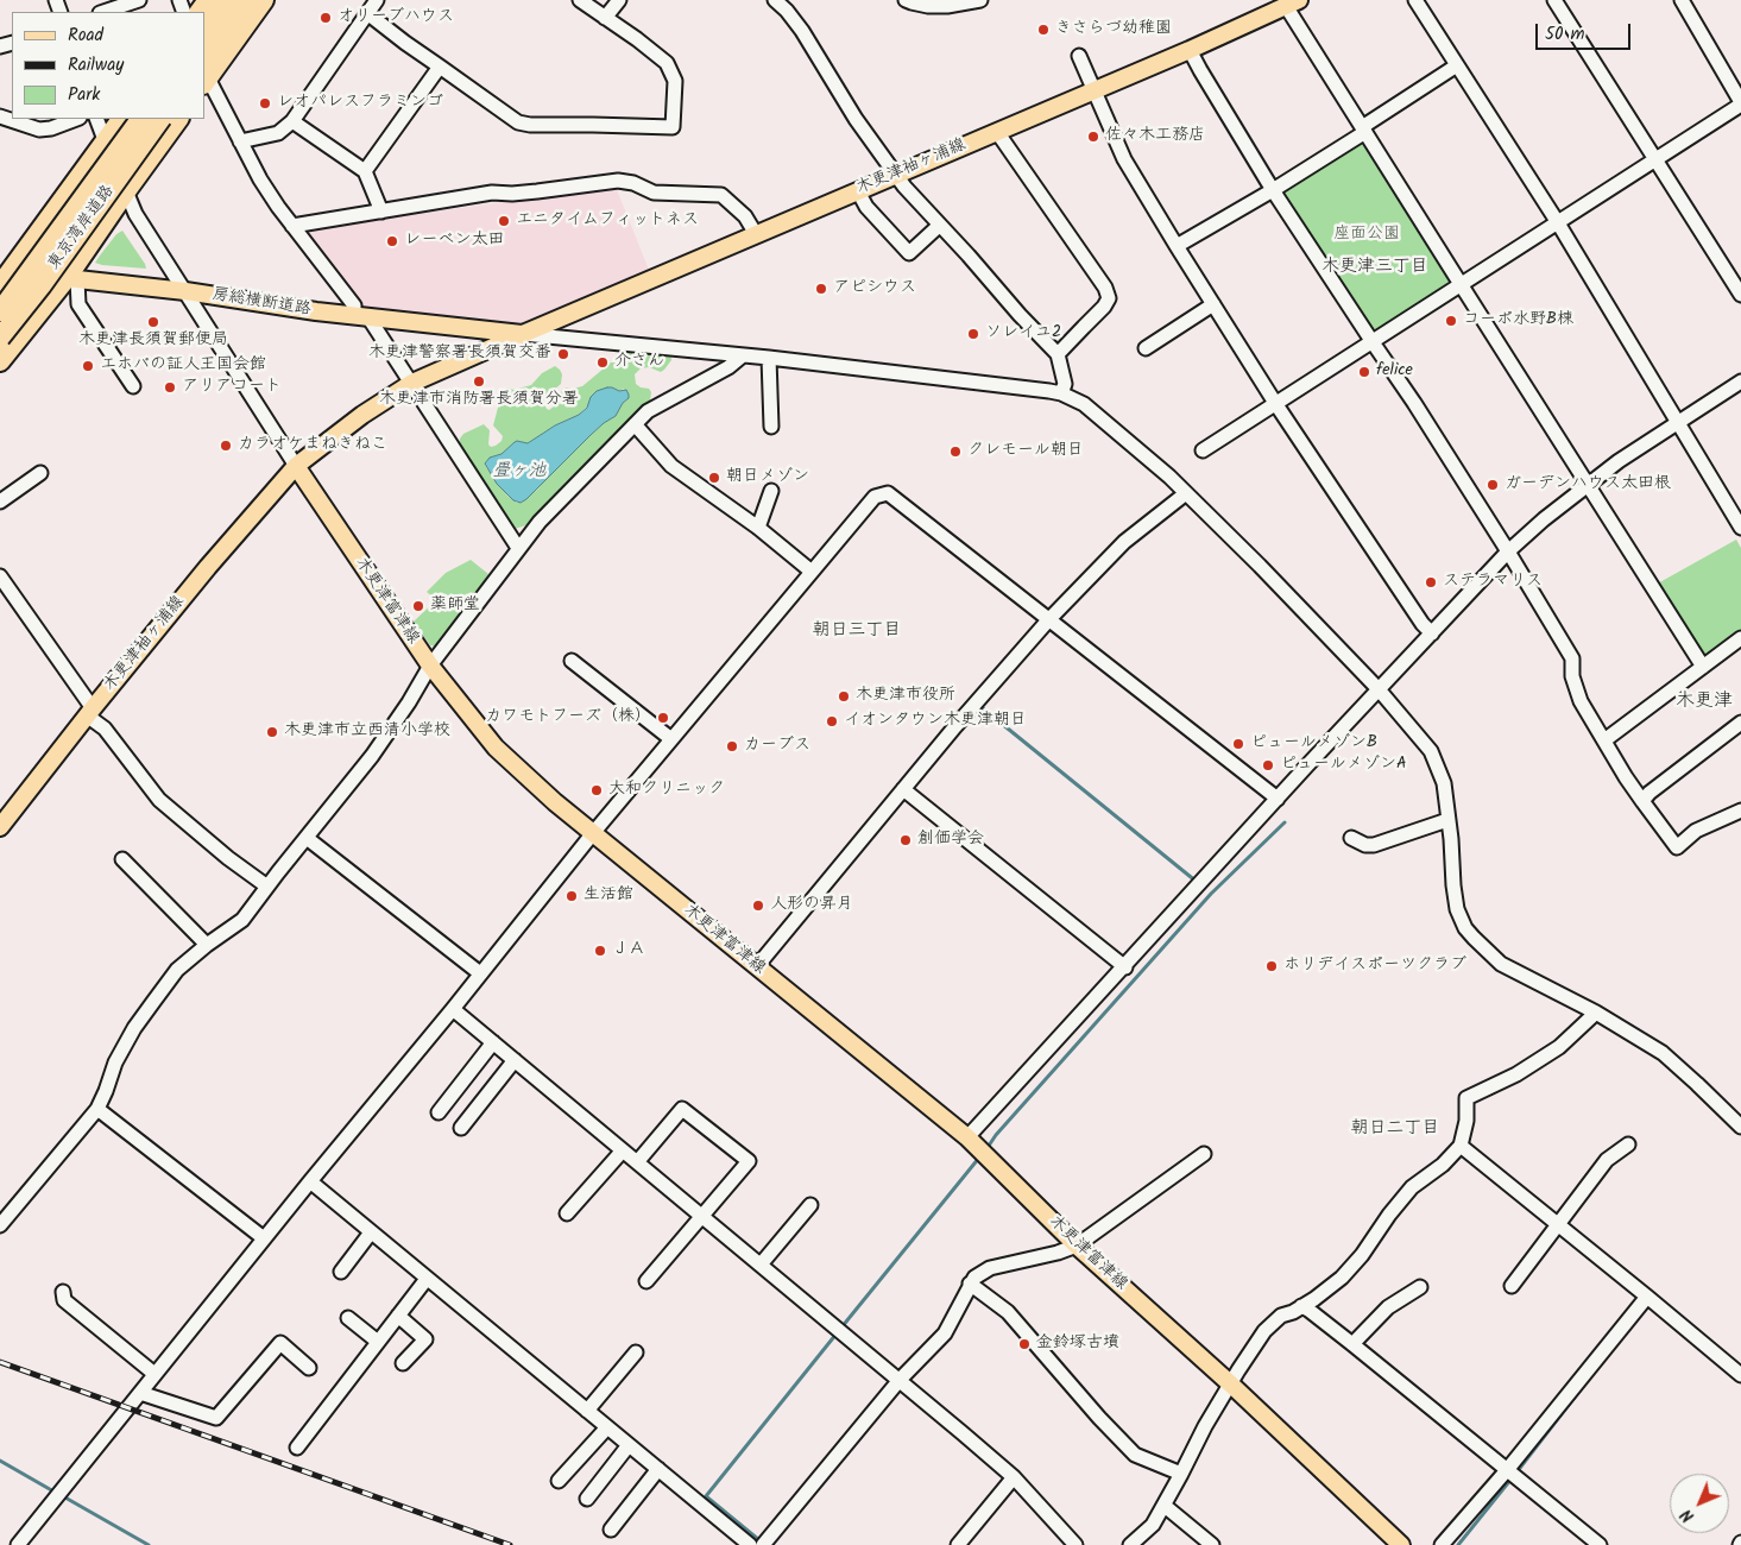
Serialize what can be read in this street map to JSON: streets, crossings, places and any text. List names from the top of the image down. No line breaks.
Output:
{"streets":{"highway":["東京湾岸道路","房総横断道路"],"main road":["木更津袖ヶ浦線","木更津富津線"]},"crossings":[["木更津袖ヶ浦線","房総横断道路"],["木更津袖ヶ浦線","木更津富津線"]],"districts":["木更津三丁目","朝日三丁目","木更津","朝日二丁目"],"water":["畳ヶ池"],"parks":["座面公園"],"places":["オリーブハウス","きさらづ幼稚園","レオパレスフラミンゴ","佐々木工務店","エニタイムフィットネス","レーベン太田","アピシウス","コーポ水野B棟","木更津長須賀郵便局","ソレイユ2","木更津警察署長須賀交番","介さん","エホバの証人王国会館","felice","木更津市消防署長須賀分署","アリアコート","カラオケまねきねこ","クレモール朝日","朝日メゾン","ガーデンハウス太田根","ステラマリス","薬師堂","木更津市役所","カワモトフーズ（株）","イオンタウン木更津朝日","木更津市立西清小学校","ピュールメゾンB","カーブス","ピュールメゾンA","大和クリニック","創価学会","生活館","人形の昇月","ＪＡ","ホリデイスポーツクラブ","金鈴塚古墳"],"legend":["Road","Railway","Park"],"scale_bar":"50 m","north":"bottom left"}
